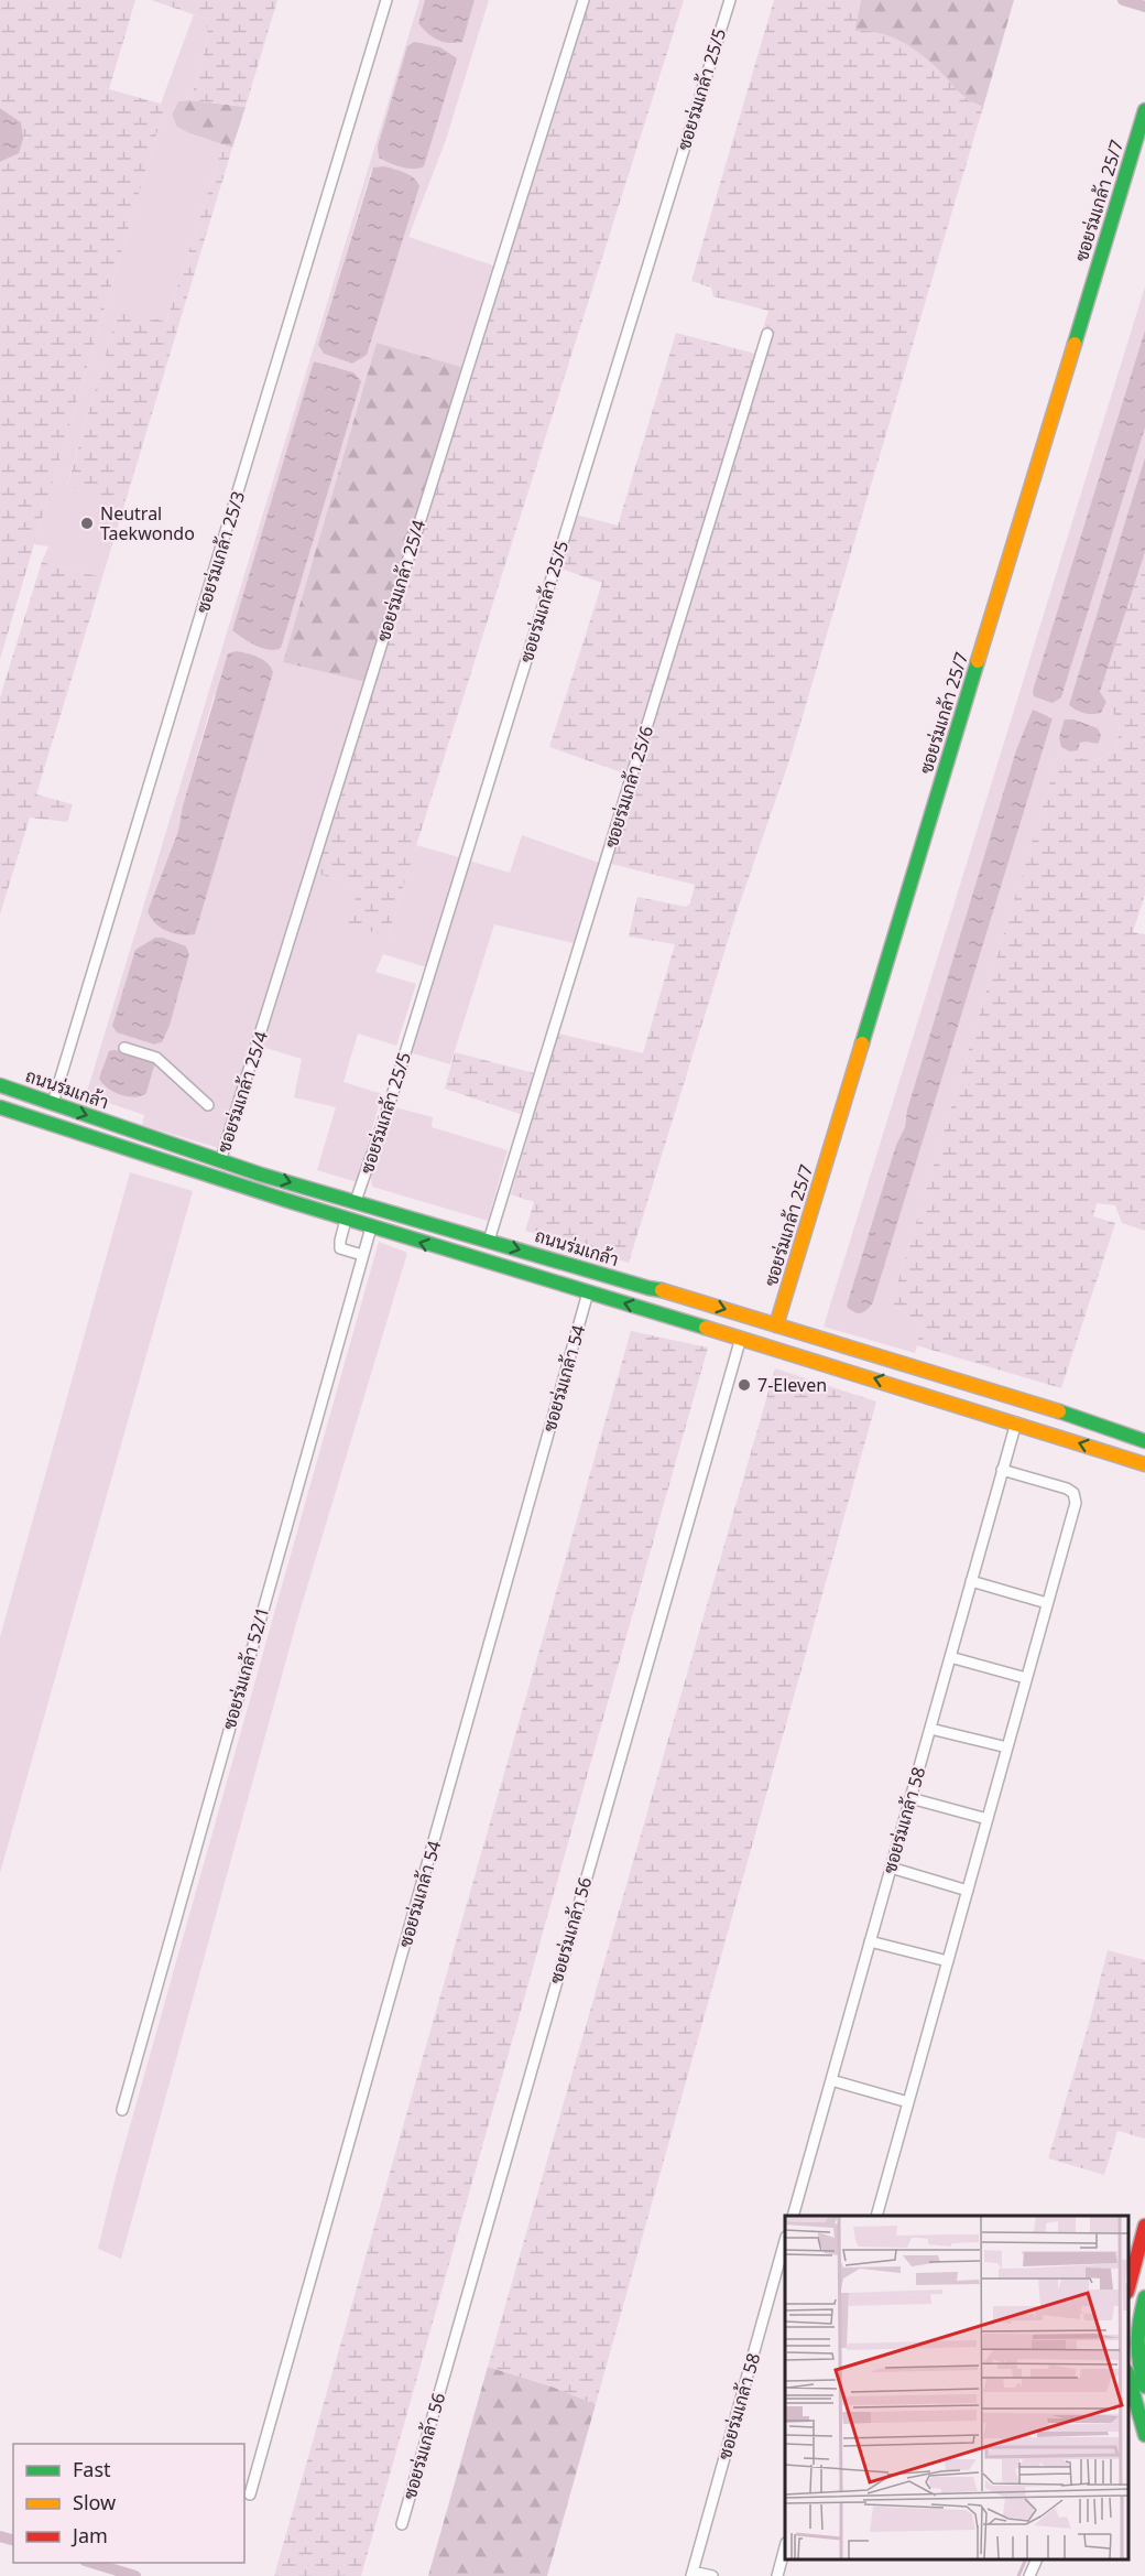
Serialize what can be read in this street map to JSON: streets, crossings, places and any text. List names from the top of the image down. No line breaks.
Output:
{"streets":{"main road":["ซอยร่มเกล้า 25/7","ถนนร่มเกล้า"],"street":["ซอยร่มเกล้า 25/5","ซอยร่มเกล้า 25/3","ซอยร่มเกล้า 25/4","ซอยร่มเกล้า 25/6","ซอยร่มเกล้า 54","ซอยร่มเกล้า 52/1","ซอยร่มเกล้า 58","ซอยร่มเกล้า 56"]},"crossings":[["ซอยร่มเกล้า 25/5","ถนนร่มเกล้า"],["ซอยร่มเกล้า 25/7","ถนนร่มเกล้า"],["ซอยร่มเกล้า 25/3","ถนนร่มเกล้า"],["ซอยร่มเกล้า 25/4","ถนนร่มเกล้า"],["ซอยร่มเกล้า 25/6","ถนนร่มเกล้า"]],"places":["Neutral Taekwondo","7-Eleven"],"legend":["Fast","Slow","Jam"]}
